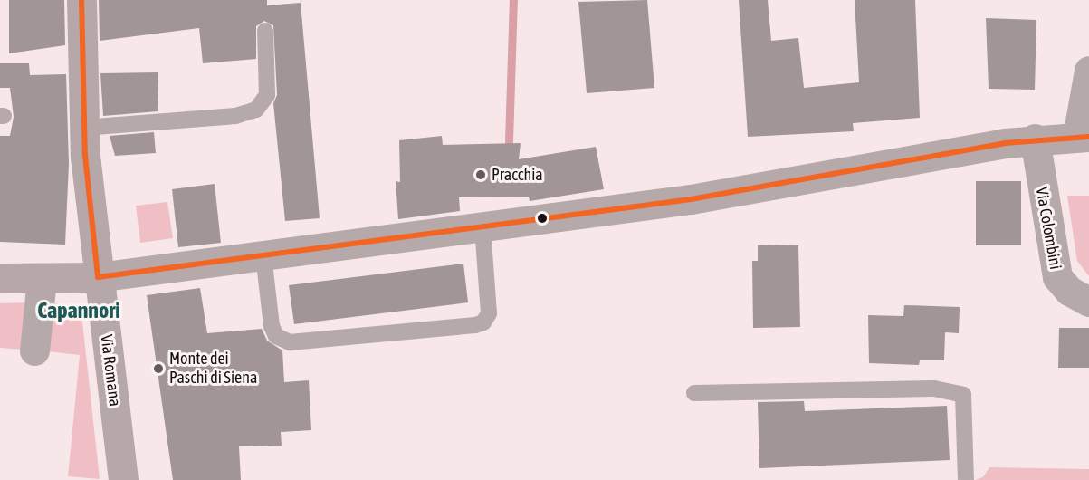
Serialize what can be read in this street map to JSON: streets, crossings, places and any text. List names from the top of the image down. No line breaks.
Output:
{"streets":{"street":["Via Colombini","Via Romana"]},"districts":["Capannori"],"places":["Pracchia","Monte dei Paschi di Siena"]}
